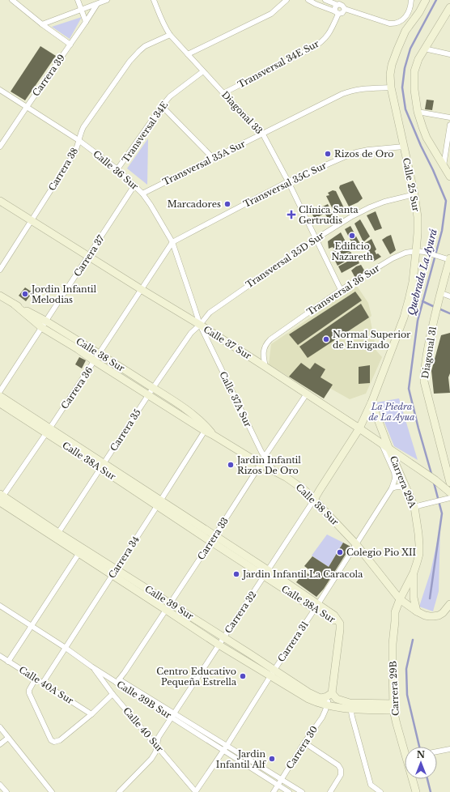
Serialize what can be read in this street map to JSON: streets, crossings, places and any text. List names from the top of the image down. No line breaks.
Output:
{"streets":{"main road":["Calle 25 Sur","Calle 37 Sur","Diagonal 31","Calle 38 Sur","Calle 38A Sur","Carrera 29A","Calle 39 Sur","Carrera 32","Carrera 29B"],"street":["Transversal 34E Sur","Carrera 39","Diagonal 33","Transversal 34E","Transversal 35A Sur","Carrera 38","Calle 36 Sur","Transversal 35C Sur","Carrera 37","Transversal 35D Sur","Transversal 36 Sur","Carrera 36","Calle 37A Sur","Carrera 35","Carrera 33","Carrera 34","Carrera 31","Calle 40A Sur","Calle 39B Sur","Calle 40 Sur","Carrera 30"]},"crossings":[["Transversal 34E Sur","Diagonal 33"],["Carrera 39","Calle 36 Sur"],["Diagonal 33","Transversal 34E"],["Diagonal 33","Transversal 35A Sur"],["Diagonal 33","Carrera 38"],["Diagonal 33","Transversal 35C Sur"],["Diagonal 33","Transversal 35D Sur"],["Diagonal 33","Transversal 36 Sur"],["Transversal 34E","Calle 36 Sur"],["Transversal 35A Sur","Calle 36 Sur"],["Transversal 35A Sur","Calle 25 Sur"],["Carrera 38","Calle 36 Sur"],["Carrera 38","Calle 37 Sur"],["Calle 36 Sur","Transversal 35C Sur"],["Calle 36 Sur","Carrera 37"],["Calle 36 Sur","Transversal 35D Sur"],["Calle 36 Sur","Calle 37 Sur"],["Calle 36 Sur","Carrera 36"],["Calle 36 Sur","Calle 37A Sur"],["Calle 36 Sur","Carrera 35"],["Transversal 35C Sur","Calle 25 Sur"],["Transversal 35C Sur","Carrera 36"],["Calle 25 Sur","Transversal 35D Sur"],["Calle 25 Sur","Transversal 36 Sur"],["Calle 25 Sur","Calle 37 Sur"],["Calle 25 Sur","Carrera 29A"],["Calle 25 Sur","Carrera 32"],["Carrera 37","Calle 37 Sur"],["Carrera 37","Calle 38 Sur"],["Transversal 35D Sur","Calle 37 Sur"],["Transversal 35D Sur","Calle 37A Sur"],["Transversal 35D Sur","Carrera 35"],["Transversal 36 Sur","Calle 37 Sur"],["Transversal 36 Sur","Diagonal 31"],["Calle 37 Sur","Carrera 36"],["Calle 37 Sur","Calle 37A Sur"],["Calle 37 Sur","Carrera 35"],["Calle 37 Sur","Carrera 29A"],["Calle 37 Sur","Carrera 33"],["Calle 37 Sur","Carrera 32"],["Calle 38 Sur","Carrera 36"],["Calle 38 Sur","Calle 37A Sur"],["Calle 38 Sur","Carrera 35"],["Calle 38 Sur","Carrera 29A"],["Calle 38 Sur","Carrera 33"],["Calle 38 Sur","Carrera 34"],["Calle 38 Sur","Carrera 32"],["Calle 38 Sur","Carrera 31"],["Calle 38 Sur","Carrera 29B"],["Carrera 36","Calle 38A Sur"],["Carrera 36","Calle 39 Sur"],["Calle 37A Sur","Carrera 35"],["Calle 37A Sur","Carrera 33"],["Carrera 35","Calle 38A Sur"],["Carrera 35","Calle 39 Sur"],["Calle 38A Sur","Carrera 33"],["Calle 38A Sur","Carrera 34"],["Calle 38A Sur","Calle 39 Sur"],["Calle 38A Sur","Carrera 32"],["Calle 38A Sur","Carrera 31"],["Carrera 29A","Carrera 29B"],["Carrera 33","Calle 39 Sur"],["Carrera 33","Calle 39B Sur"],["Carrera 34","Calle 39 Sur"],["Carrera 34","Calle 40A Sur"],["Carrera 34","Calle 39B Sur"],["Calle 39 Sur","Carrera 32"],["Calle 39 Sur","Carrera 31"],["Calle 39 Sur","Carrera 29B"],["Calle 39 Sur","Carrera 30"],["Carrera 32","Calle 39B Sur"],["Carrera 32","Calle 40 Sur"],["Carrera 31","Calle 39B Sur"],["Carrera 31","Calle 40 Sur"],["Calle 39B Sur","Calle 40 Sur"],["Calle 39B Sur","Carrera 30"]],"water":["Quebrada La Ayurá"],"parks":["La Piedra de La Ayua"],"places":{"other":["Rizos de Oro","Marcadores","Edificio Nazareth","Jordin Infantil Melodias","Normal Superior de Envigado","Jardin Infantil Rizos De Oro","Colegio Pio XII","Jardin Infantil La Caracola","Centro Educativo Pequeña Estrella","Jardin Infantil Alf"],"health":["Clínica Santa Gertrudis"]},"north":"top"}
